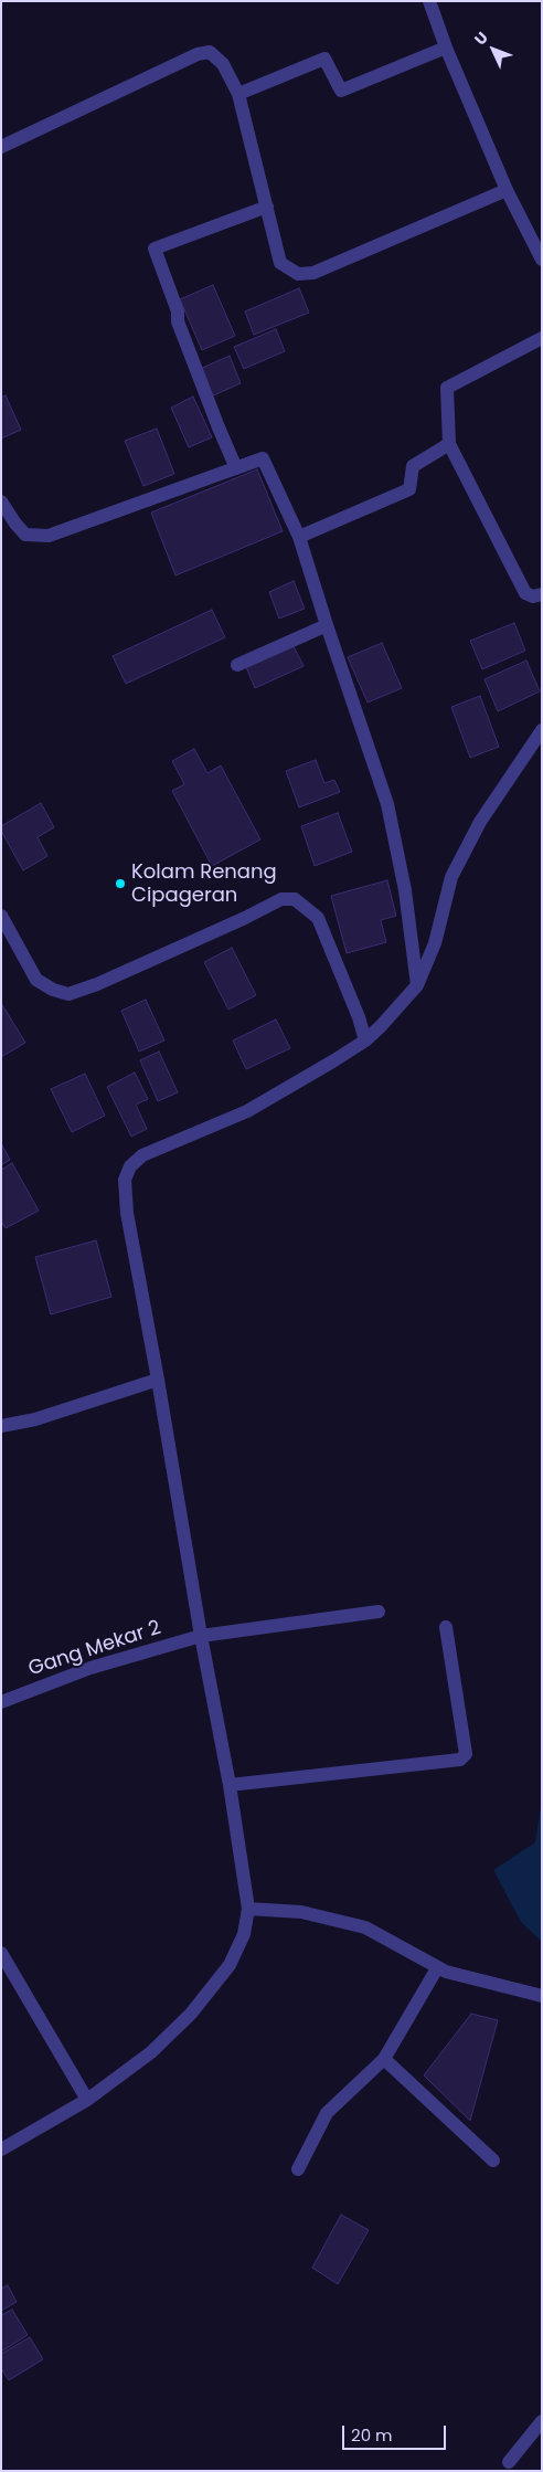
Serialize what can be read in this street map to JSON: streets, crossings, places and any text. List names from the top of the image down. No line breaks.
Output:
{"streets":{"street":["Gang Mekar 2"]},"places":["Kolam Renang Cipageran"],"scale_bar":"20 m","north":"top left"}
